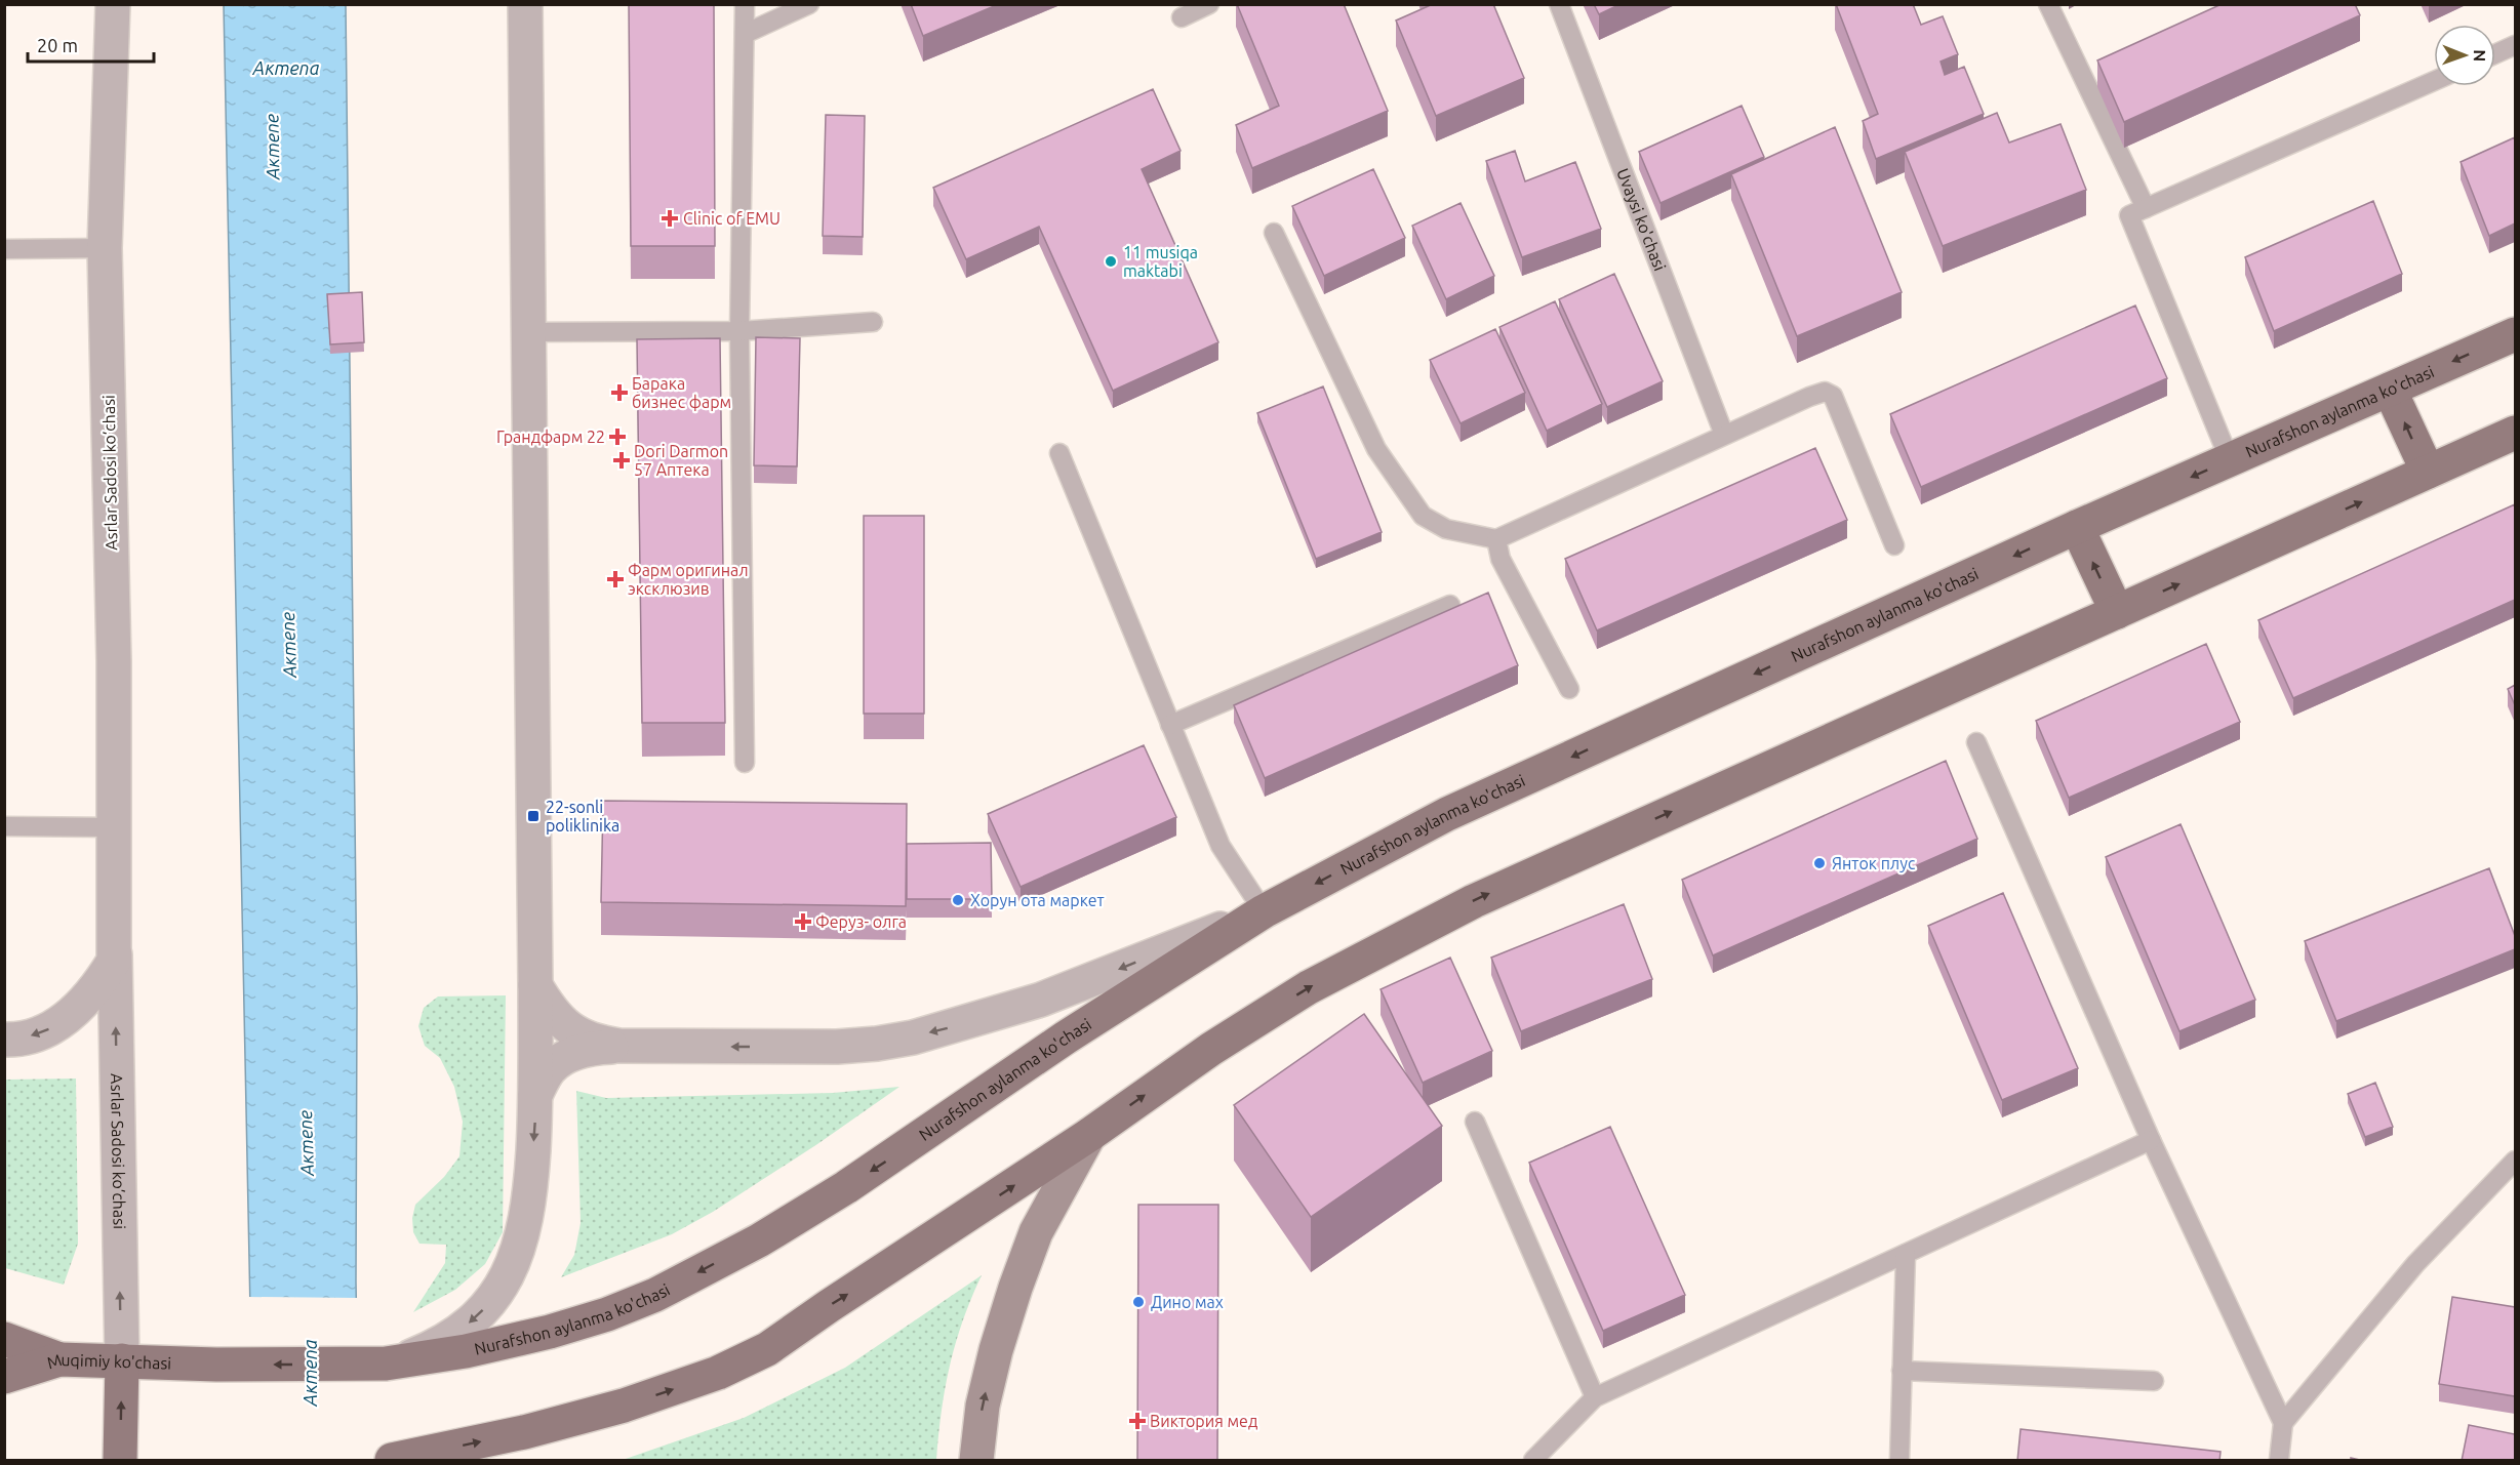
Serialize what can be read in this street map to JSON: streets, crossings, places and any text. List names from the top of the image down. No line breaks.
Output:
{"streets":{"main road":["Nurafshon aylanma ko'chasi","Muqimiy ko'chasi"],"street":["Asrlar Sadosi ko‘chasi"],"lane":["Uvaysi ko'chasi"]},"crossings":[["Nurafshon aylanma ko'chasi","Muqimiy ko'chasi"],["Asrlar Sadosi ko‘chasi","Muqimiy ko'chasi"]],"water":["Актепа","Актепе"],"places":{"health":["Clinic of EMU","Барака бизнес фарм","Грандфарм 22","Dori Darmon 57 Аптека","Фарм оригинал эксклюзив","Феруз- олга","Виктория мед"],"other":["11 musiqa maktabi","Янток плус","Хорун ота маркет","Дино мах"],"transit":["22-sonli poliklinika"]},"scale_bar":"20 m","north":"right"}
